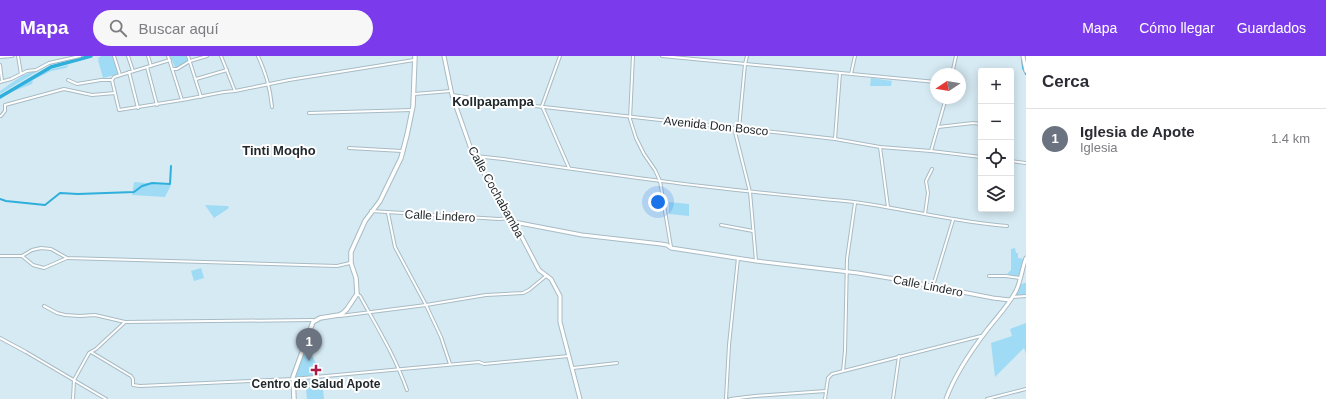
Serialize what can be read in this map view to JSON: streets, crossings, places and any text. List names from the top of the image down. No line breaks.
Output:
{"streets":{"street":["Avenida Don Bosco","Calle Cochabamba","Calle Lindero"]},"crossings":[["Avenida Don Bosco","Calle Cochabamba"],["Calle Cochabamba","Calle Lindero"]],"districts":["Kollpapampa","Tinti Moqho"],"places":{"health":["Centro de Salud Apote"]},"north":"left","page":{"header":"Mapa","search":"Buscar aquí","nav":["Mapa","Cómo llegar","Guardados"],"heading":"Cerca","map_buttons":["+","−"],"list":[{"mark":"1","name":"Iglesia de Apote","note":"Iglesia","value":"1.4 km"}],"pins":"1"}}
